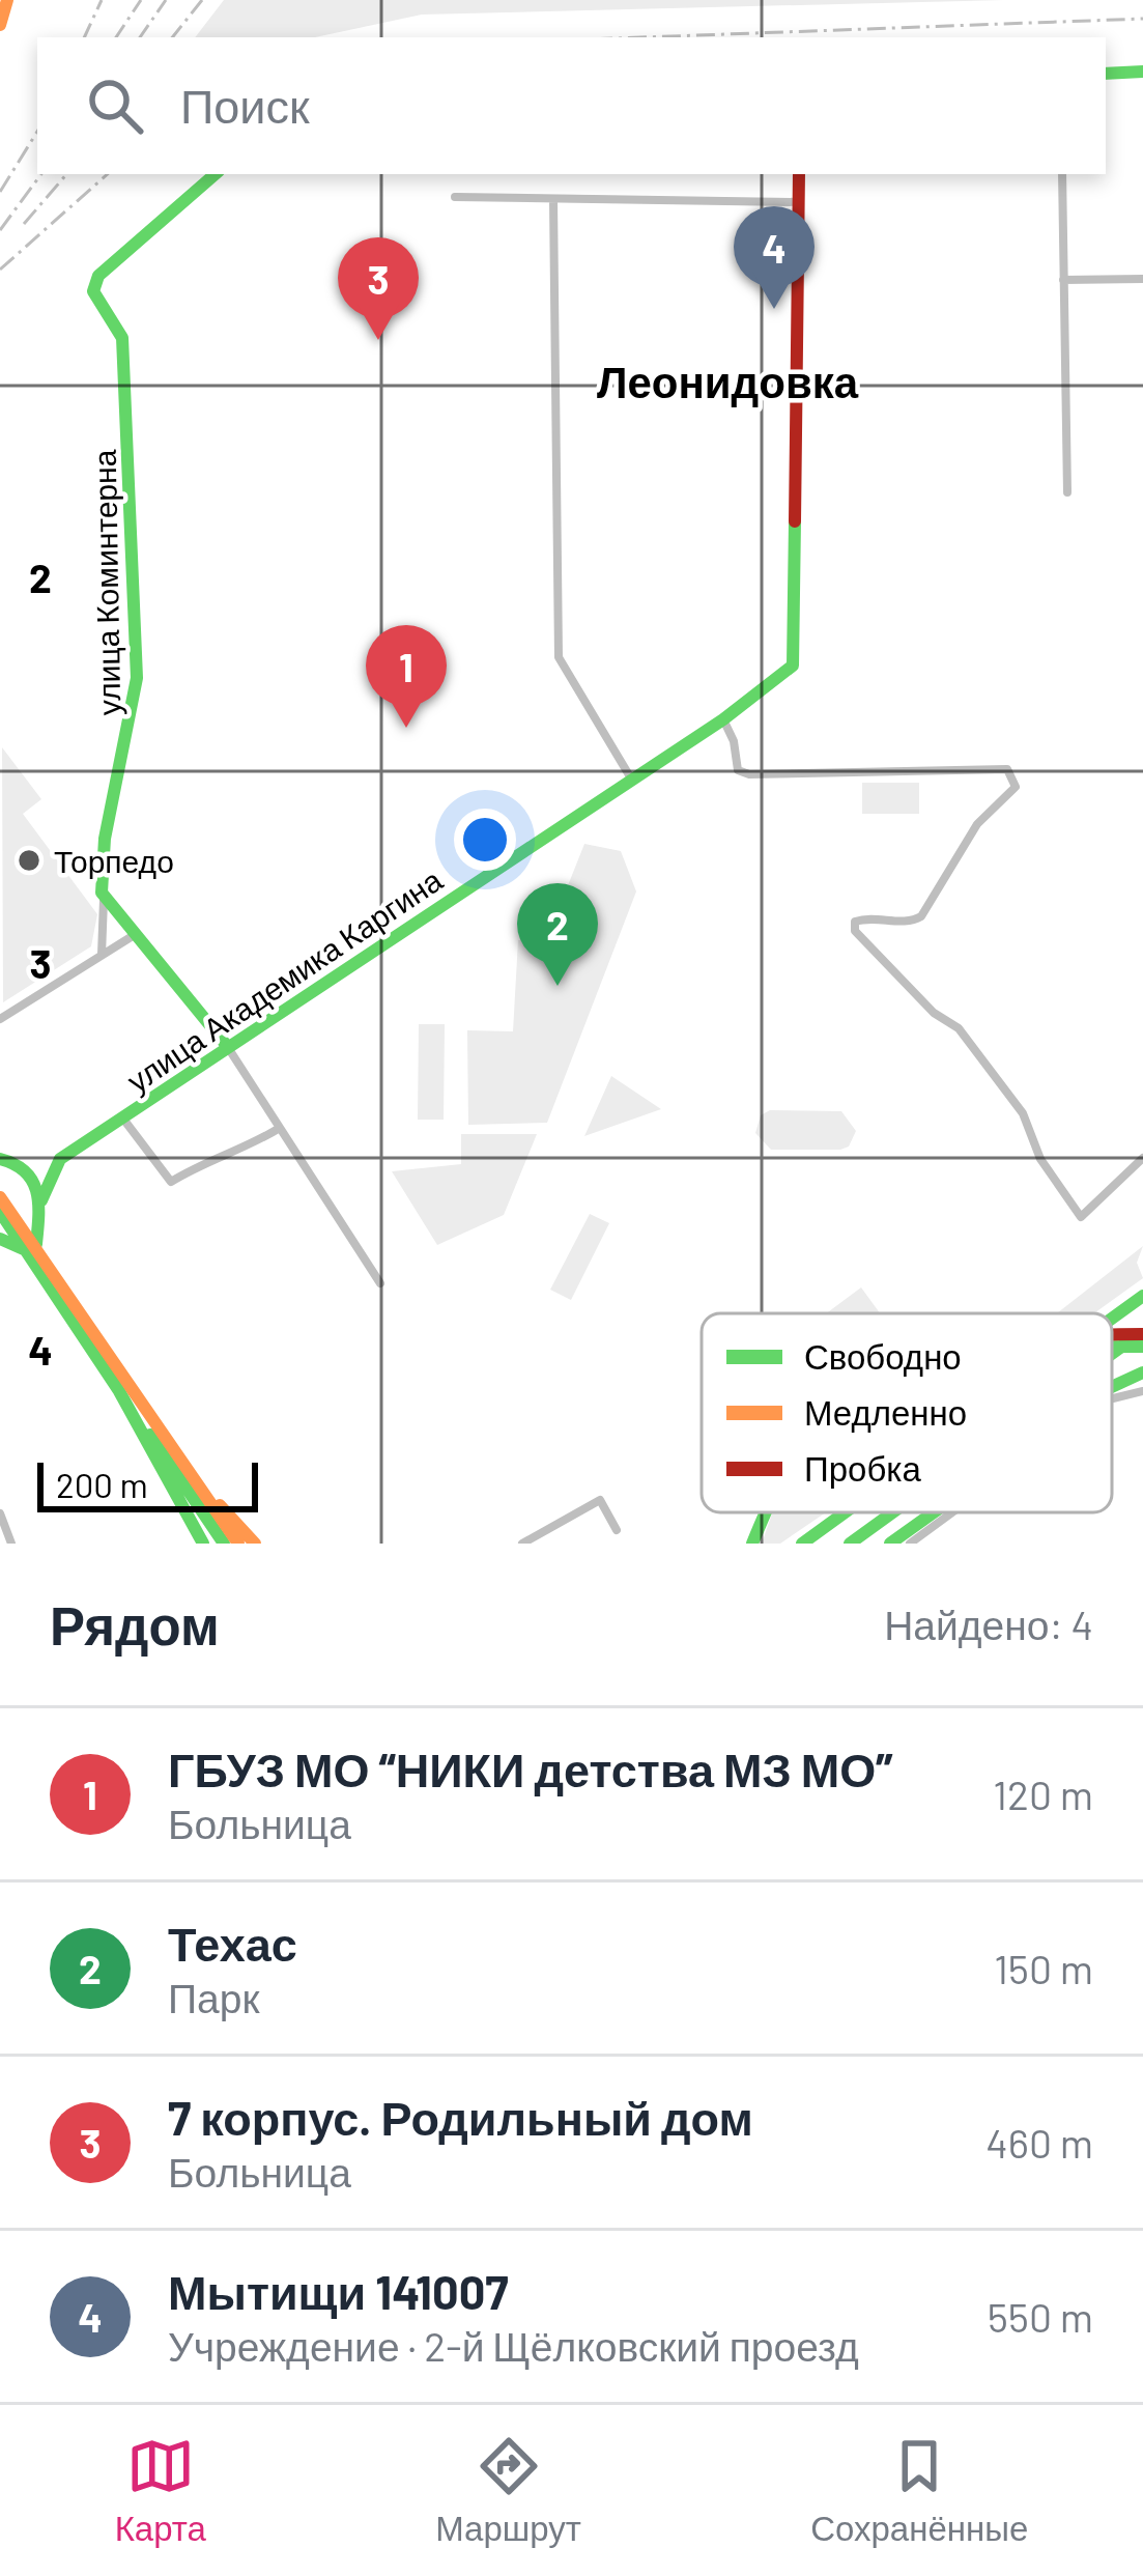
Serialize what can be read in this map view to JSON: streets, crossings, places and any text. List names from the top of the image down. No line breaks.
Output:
{"streets":{"main road":["улица Коминтерна","улица Академика Каргина"]},"districts":["Леонидовка"],"places":["Торпедо"],"legend":["Свободно","Медленно","Пробка"],"scale_bar":"200 m","page":{"search":"Поиск","pins":["4","3","1","2"],"scale":"200 m","heading":["Рядом","Найдено: 4"],"list":[{"mark":"1","name":"ГБУЗ МО “НИКИ детства МЗ МО”","note":"Больница","value":"120 m"},{"mark":"2","name":"Техас","note":"Парк","value":"150 m"},{"mark":"3","name":"7 корпус. Родильный дом","note":"Больница","value":"460 m"},{"mark":"4","name":"Мытищи 141007","note":"Учреждение · 2-й Щёлковский проезд","value":"550 m"}],"nav":["Карта","Маршрут","Сохранённые"]},"grid":{"rows":["2","3","4"]}}
